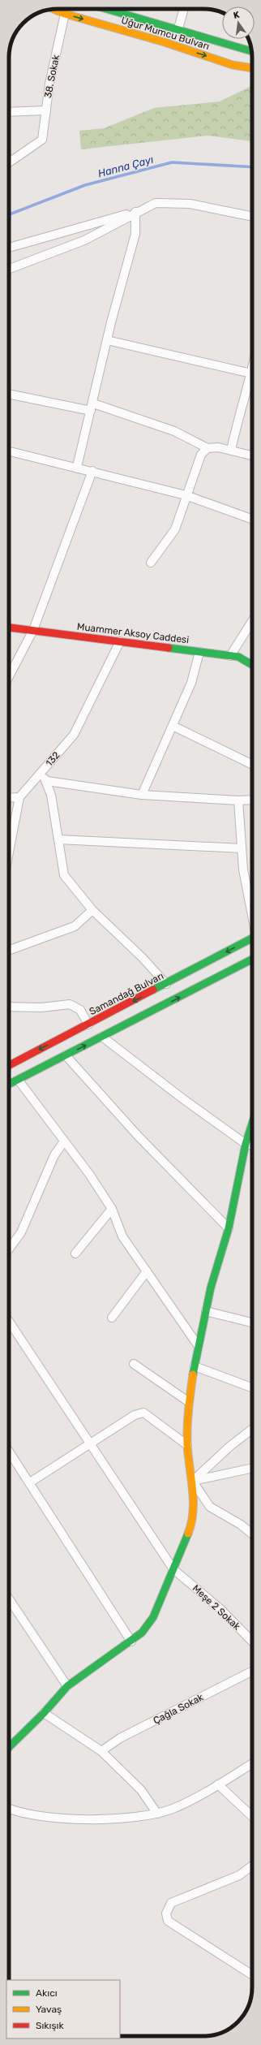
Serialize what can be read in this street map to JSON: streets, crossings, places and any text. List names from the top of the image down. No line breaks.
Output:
{"streets":{"main road":["Uğur Mumcu Bulvarı","Muammer Aksoy Caddesi","Samandağ Bulvarı"],"street":["38. Sokak","132","Meşe 2 Sokak","Çağla Sokak"]},"crossings":[["Uğur Mumcu Bulvarı","38. Sokak"],["Muammer Aksoy Caddesi","132"]],"water":["Hanna Çayı"],"legend":["Akıcı","Yavaş","Sıkışık"],"north":"top"}
